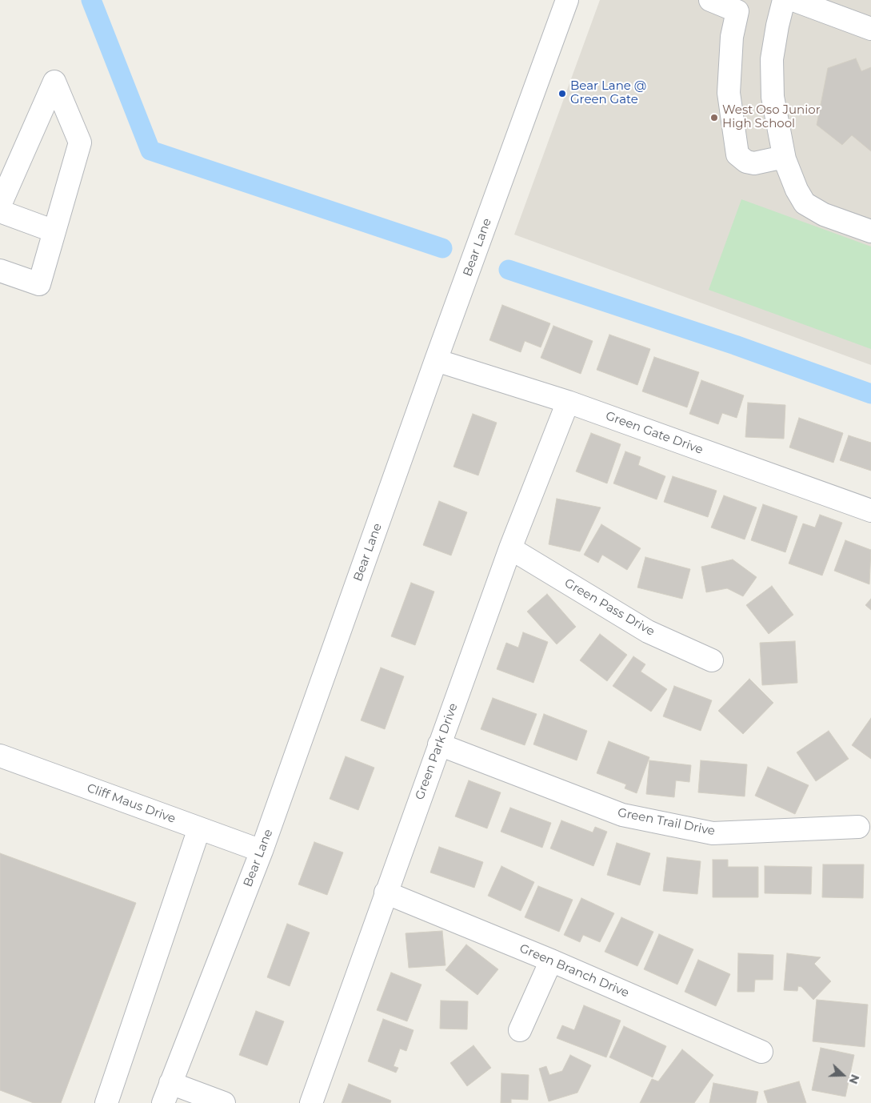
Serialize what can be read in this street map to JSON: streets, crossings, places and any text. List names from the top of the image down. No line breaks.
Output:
{"streets":{"street":["Bear Lane","Green Gate Drive","Green Pass Drive","Green Park Drive","Cliff Maus Drive","Green Trail Drive","Green Branch Drive"]},"crossings":[["Bear Lane","Green Gate Drive"],["Bear Lane","Cliff Maus Drive"],["Green Gate Drive","Green Park Drive"],["Green Pass Drive","Green Park Drive"],["Green Park Drive","Green Trail Drive"],["Green Park Drive","Green Branch Drive"]],"places":["Bear Lane @ Green Gate","West Oso Junior High School"],"north":"right"}
